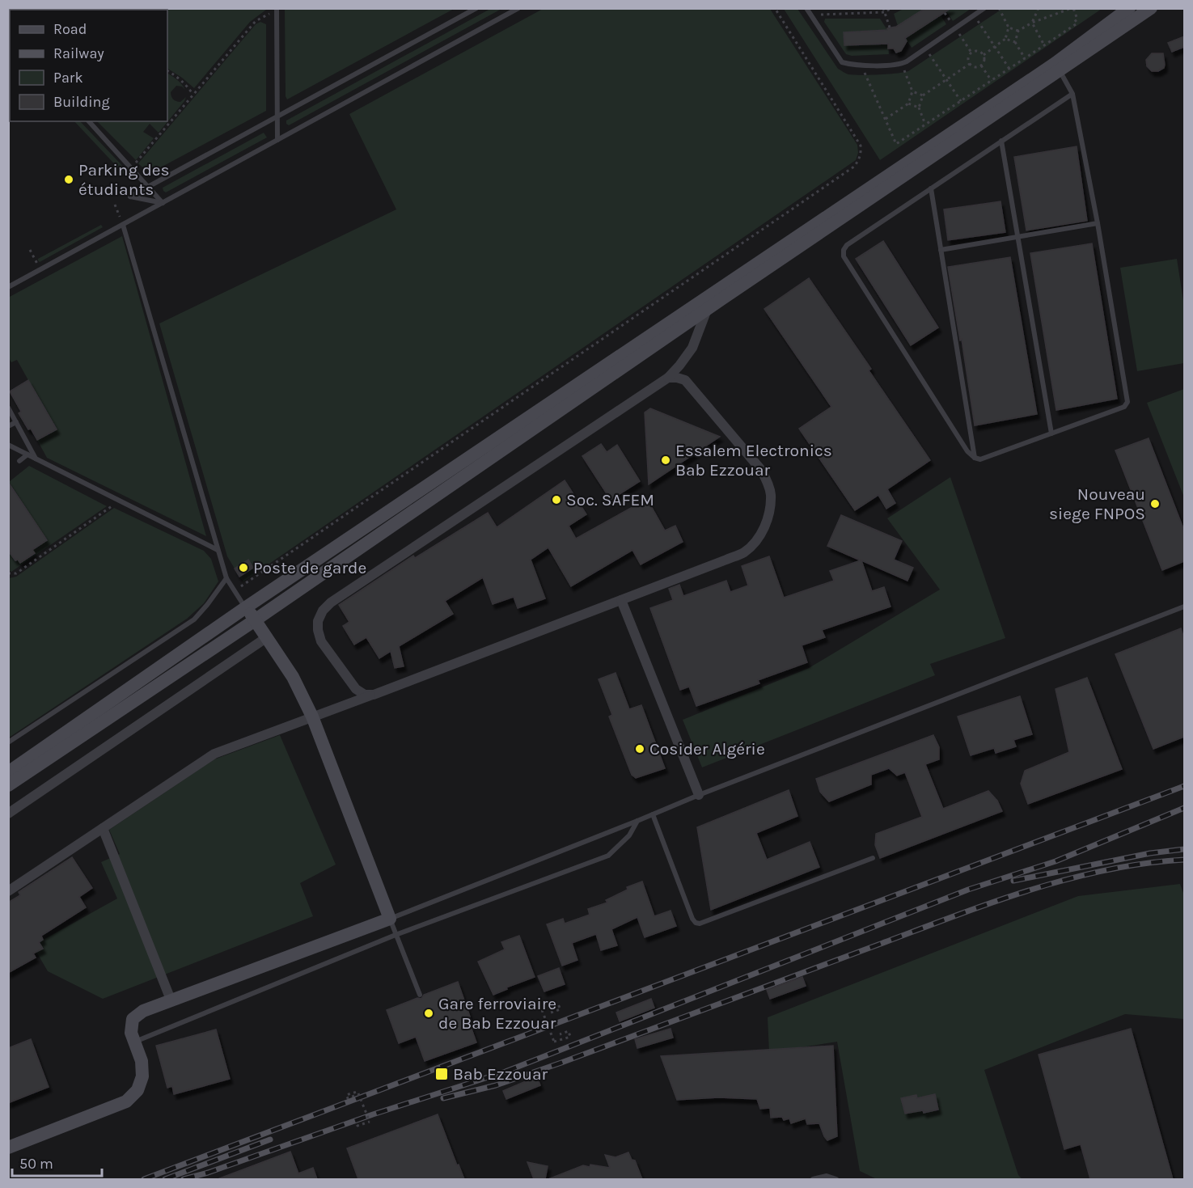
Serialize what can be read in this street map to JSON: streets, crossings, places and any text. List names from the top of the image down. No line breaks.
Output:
{"places":{"other":["Parking des étudiants","Essalem Electronics Bab Ezzouar","Soc. SAFEM","Nouveau siege FNPOS","Poste de garde","Cosider Algérie","Gare ferroviaire de Bab Ezzouar"],"transit":["Bab Ezzouar"]},"legend":["Road","Railway","Park","Building"],"scale_bar":"50 m"}
